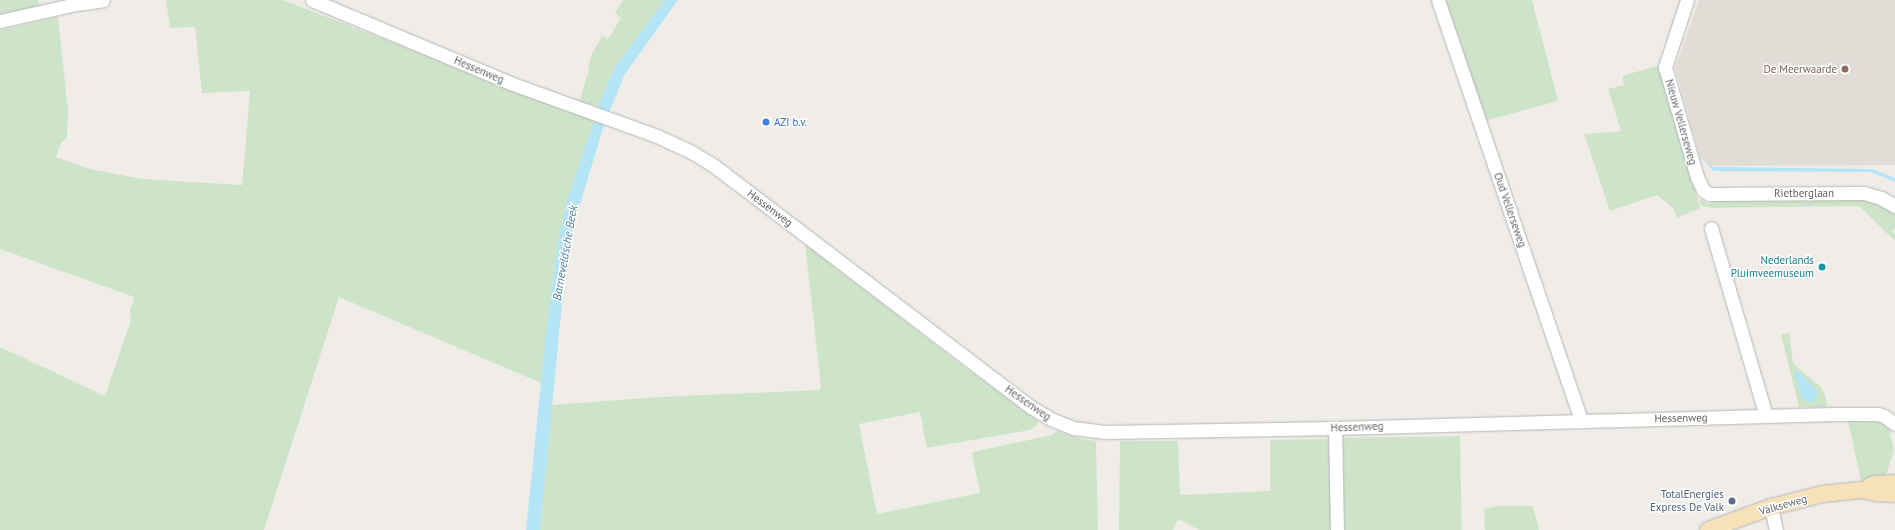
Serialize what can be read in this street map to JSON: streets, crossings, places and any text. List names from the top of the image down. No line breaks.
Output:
{"streets":{"main road":["Valkseweg"],"street":["Hessenweg","Nieuw Vellerseweg","Rietberglaan","Oud Vellerseweg"]},"crossings":[["Hessenweg","Oud Vellerseweg"],["Nieuw Vellerseweg","Rietberglaan"]],"water":["Barneveldsche Beek"],"places":["De Meerwaarde","AZI b.v.","Nederlands Pluimveemuseum","TotalEnergies Express De Valk"]}
